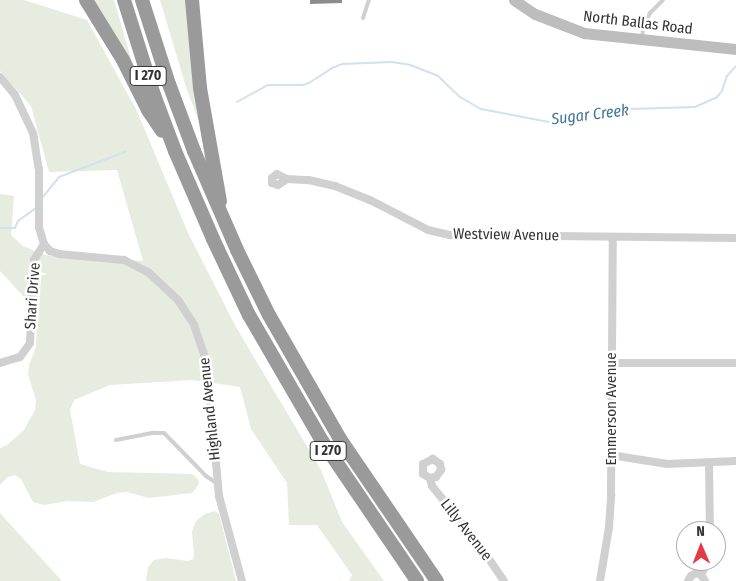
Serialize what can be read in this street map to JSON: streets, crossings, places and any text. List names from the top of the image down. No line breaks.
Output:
{"streets":{"highway":["I 270"],"main road":["North Ballas Road"],"street":["Westview Avenue","Shari Drive","Highland Avenue","Emmerson Avenue","Lilly Avenue"]},"crossings":[["Westview Avenue","Emmerson Avenue"],["Shari Drive","Highland Avenue"]],"water":["Sugar Creek"],"north":"top"}
